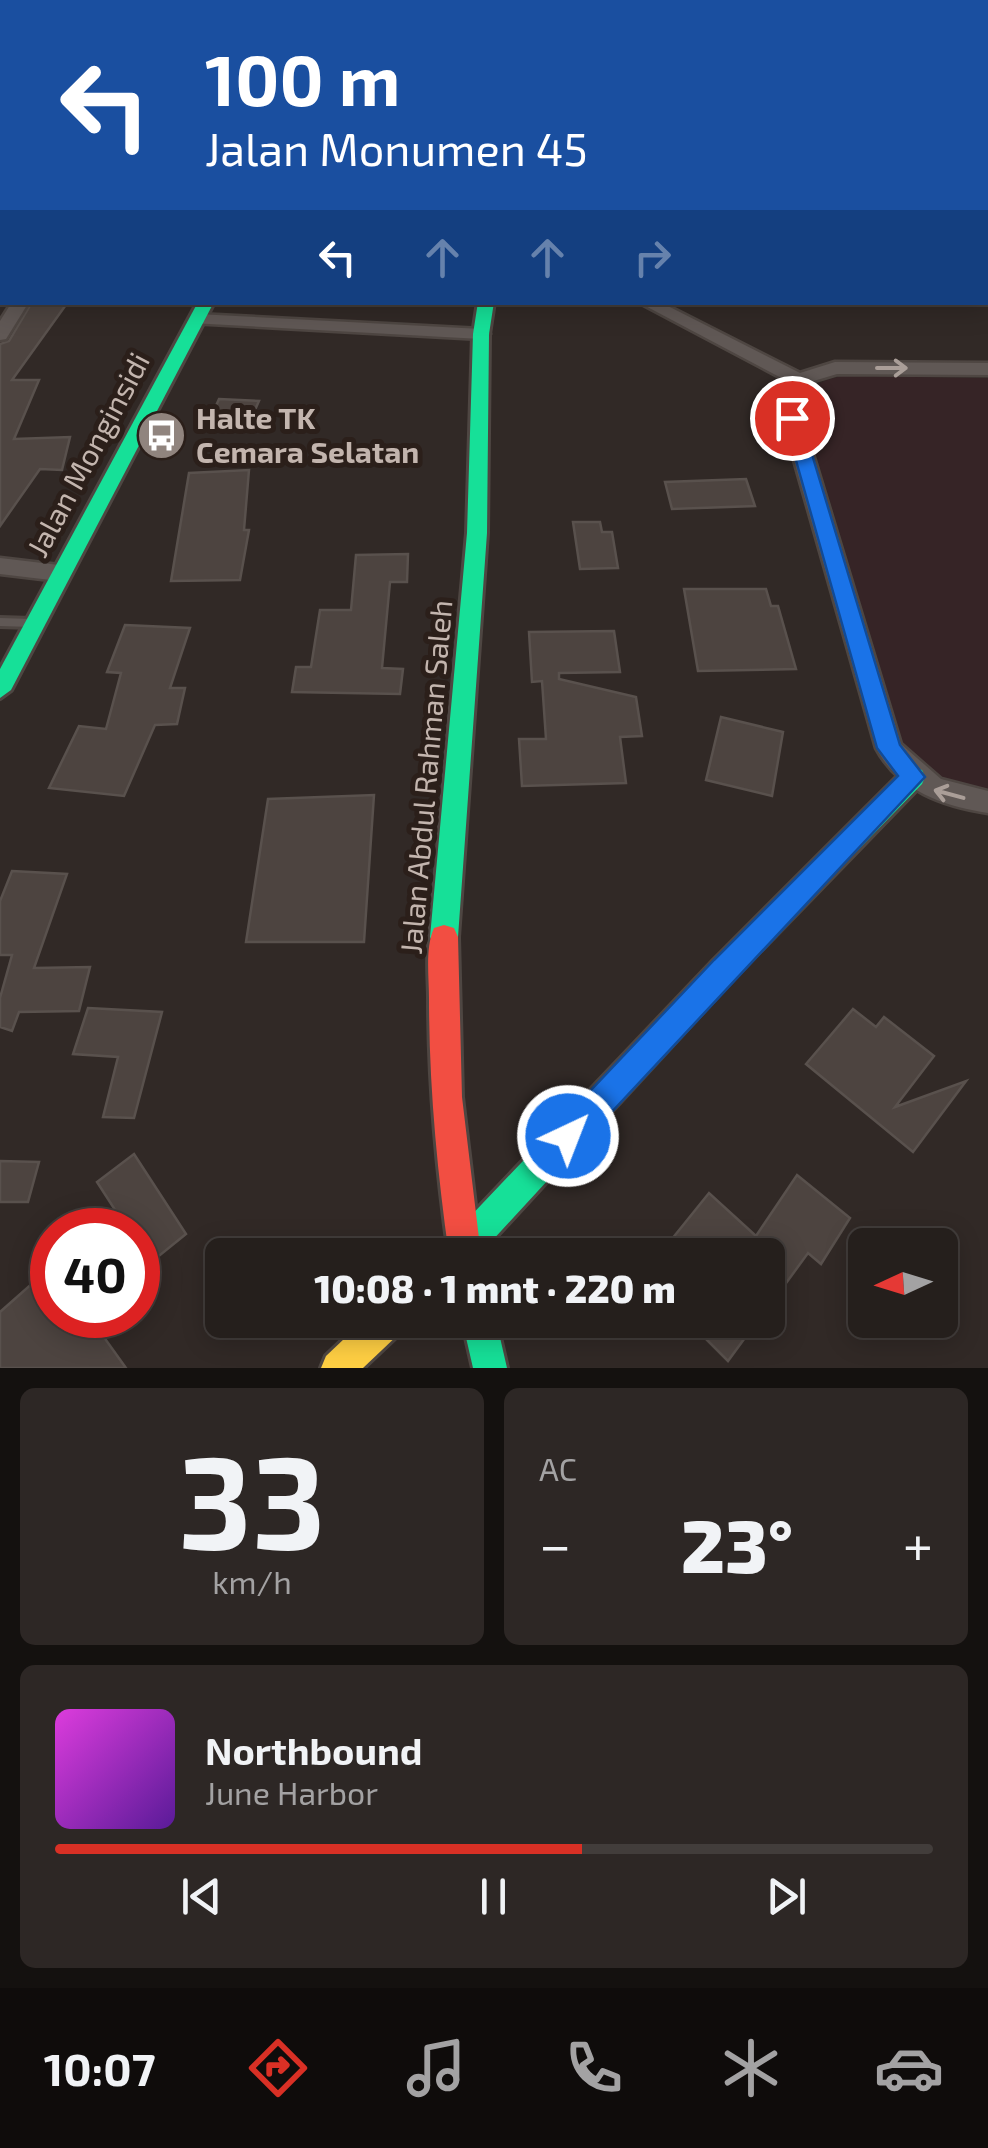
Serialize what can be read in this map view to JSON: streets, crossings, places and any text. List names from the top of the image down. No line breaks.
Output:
{"streets":{"main road":["Jalan Monginsidi","Jalan Abdul Rahman Saleh"]},"places":{"bus stop":["Halte TK Cemara Selatan"]},"north":"left","page":{"turn":["100 m","Jalan Monumen 45"],"limit":"40","trip":"10:08 · 1 mnt · 220 m","tile":[["33","km/h"],"AC"],"heat":["−","23°","+"],"song":["Northbound","June Harbor"],"tabs":"10:07"}}
